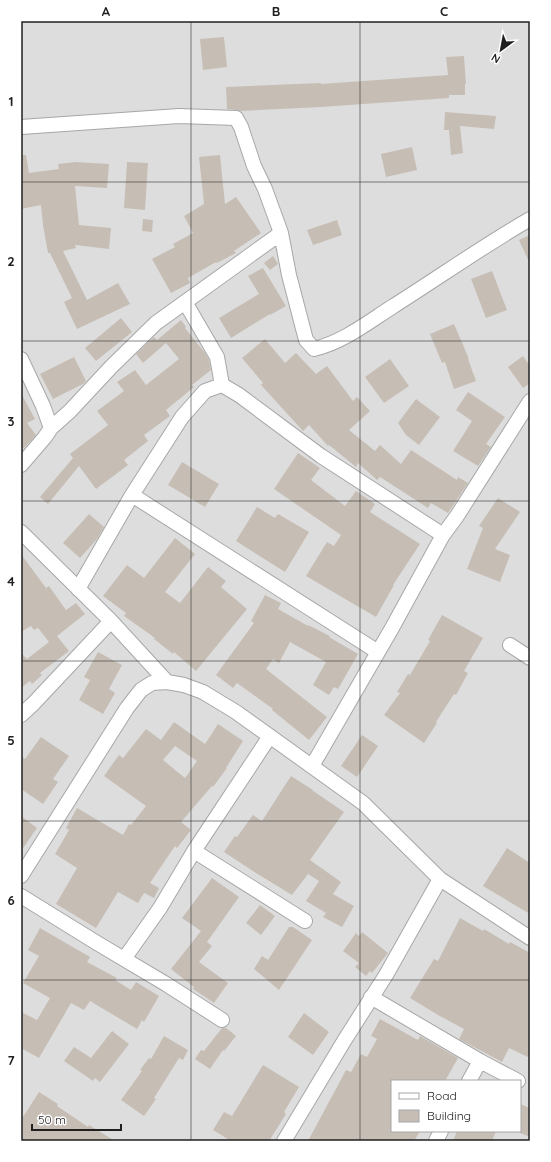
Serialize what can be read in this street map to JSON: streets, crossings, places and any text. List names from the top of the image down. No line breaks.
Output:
{"legend":["Road","Building"],"scale_bar":"50 m","north":"bottom left","grid":{"columns":["A","B","C"],"rows":["1","2","3","4","5","6","7"]}}
